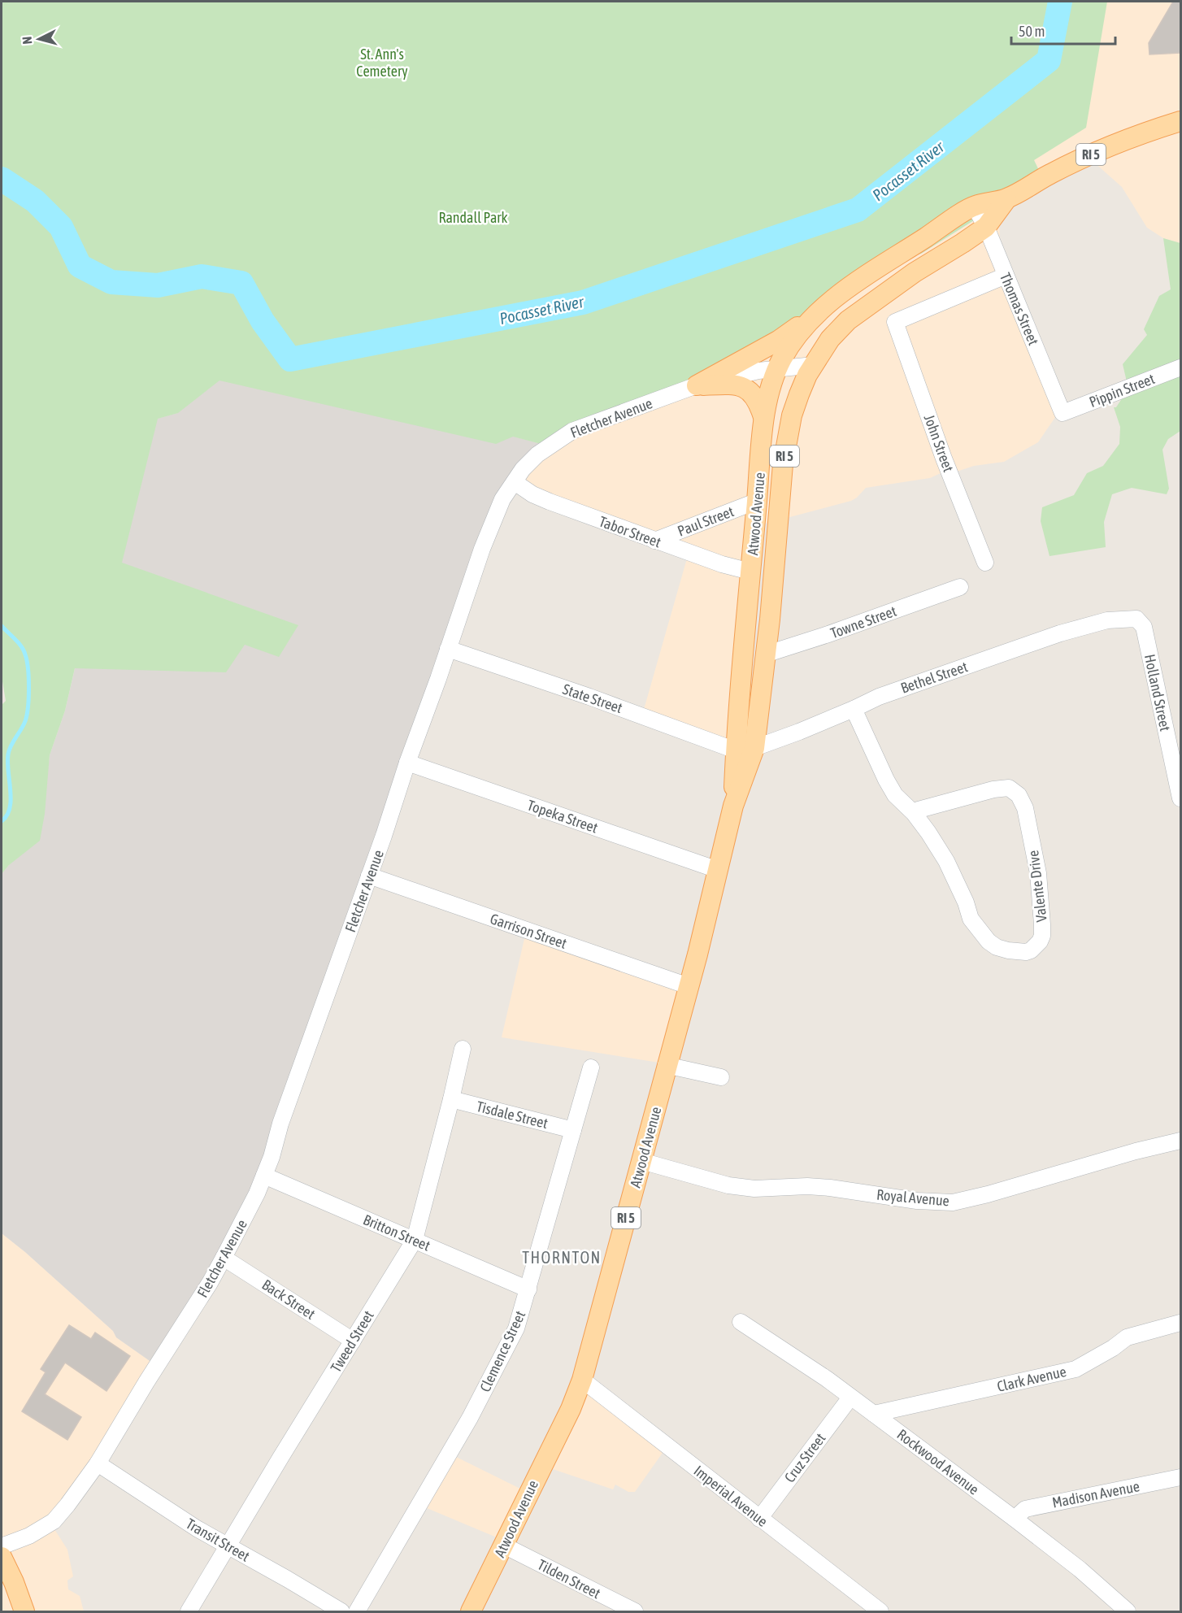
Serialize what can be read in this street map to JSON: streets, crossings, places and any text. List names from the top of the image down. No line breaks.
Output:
{"streets":{"main road":["RI 5","Atwood Avenue"],"street":["Thomas Street","Pippin Street","Fletcher Avenue","John Street","Paul Street","Tabor Street","Towne Street","Bethel Street","Holland Street","State Street","Topeka Street","Valente Drive","Garrison Street","Tisdale Street","Royal Avenue","Britton Street","Back Street","Tweed Street","Clemence Street","Clark Avenue","Cruz Street","Rockwood Avenue","Madison Avenue","Imperial Avenue","Transit Street","Tilden Street"]},"crossings":[["Thomas Street","Pippin Street"],["Thomas Street","John Street"],["Thomas Street","Atwood Avenue"],["Fletcher Avenue","Atwood Avenue"],["Fletcher Avenue","Tabor Street"],["Fletcher Avenue","State Street"],["Fletcher Avenue","Topeka Street"],["Fletcher Avenue","Garrison Street"],["Fletcher Avenue","Britton Street"],["Fletcher Avenue","Back Street"],["Fletcher Avenue","Transit Street"],["Atwood Avenue","Paul Street"],["Atwood Avenue","Tabor Street"],["Atwood Avenue","Towne Street"],["Atwood Avenue","Bethel Street"],["Atwood Avenue","State Street"],["Atwood Avenue","Topeka Street"],["Atwood Avenue","Garrison Street"],["Atwood Avenue","Royal Avenue"],["Atwood Avenue","Imperial Avenue"],["Atwood Avenue","Tilden Street"],["Paul Street","Tabor Street"],["Bethel Street","Holland Street"],["Bethel Street","State Street"],["Bethel Street","Valente Drive"],["Tisdale Street","Tweed Street"],["Tisdale Street","Clemence Street"],["Britton Street","Tweed Street"],["Britton Street","Clemence Street"],["Back Street","Tweed Street"],["Tweed Street","Transit Street"],["Clark Avenue","Rockwood Avenue"],["Cruz Street","Rockwood Avenue"],["Cruz Street","Imperial Avenue"],["Rockwood Avenue","Madison Avenue"]],"districts":["THORNTON"],"water":["Pocasset River"],"parks":["St. Ann's Cemetery","Randall Park"],"scale_bar":"50 m","north":"left"}
